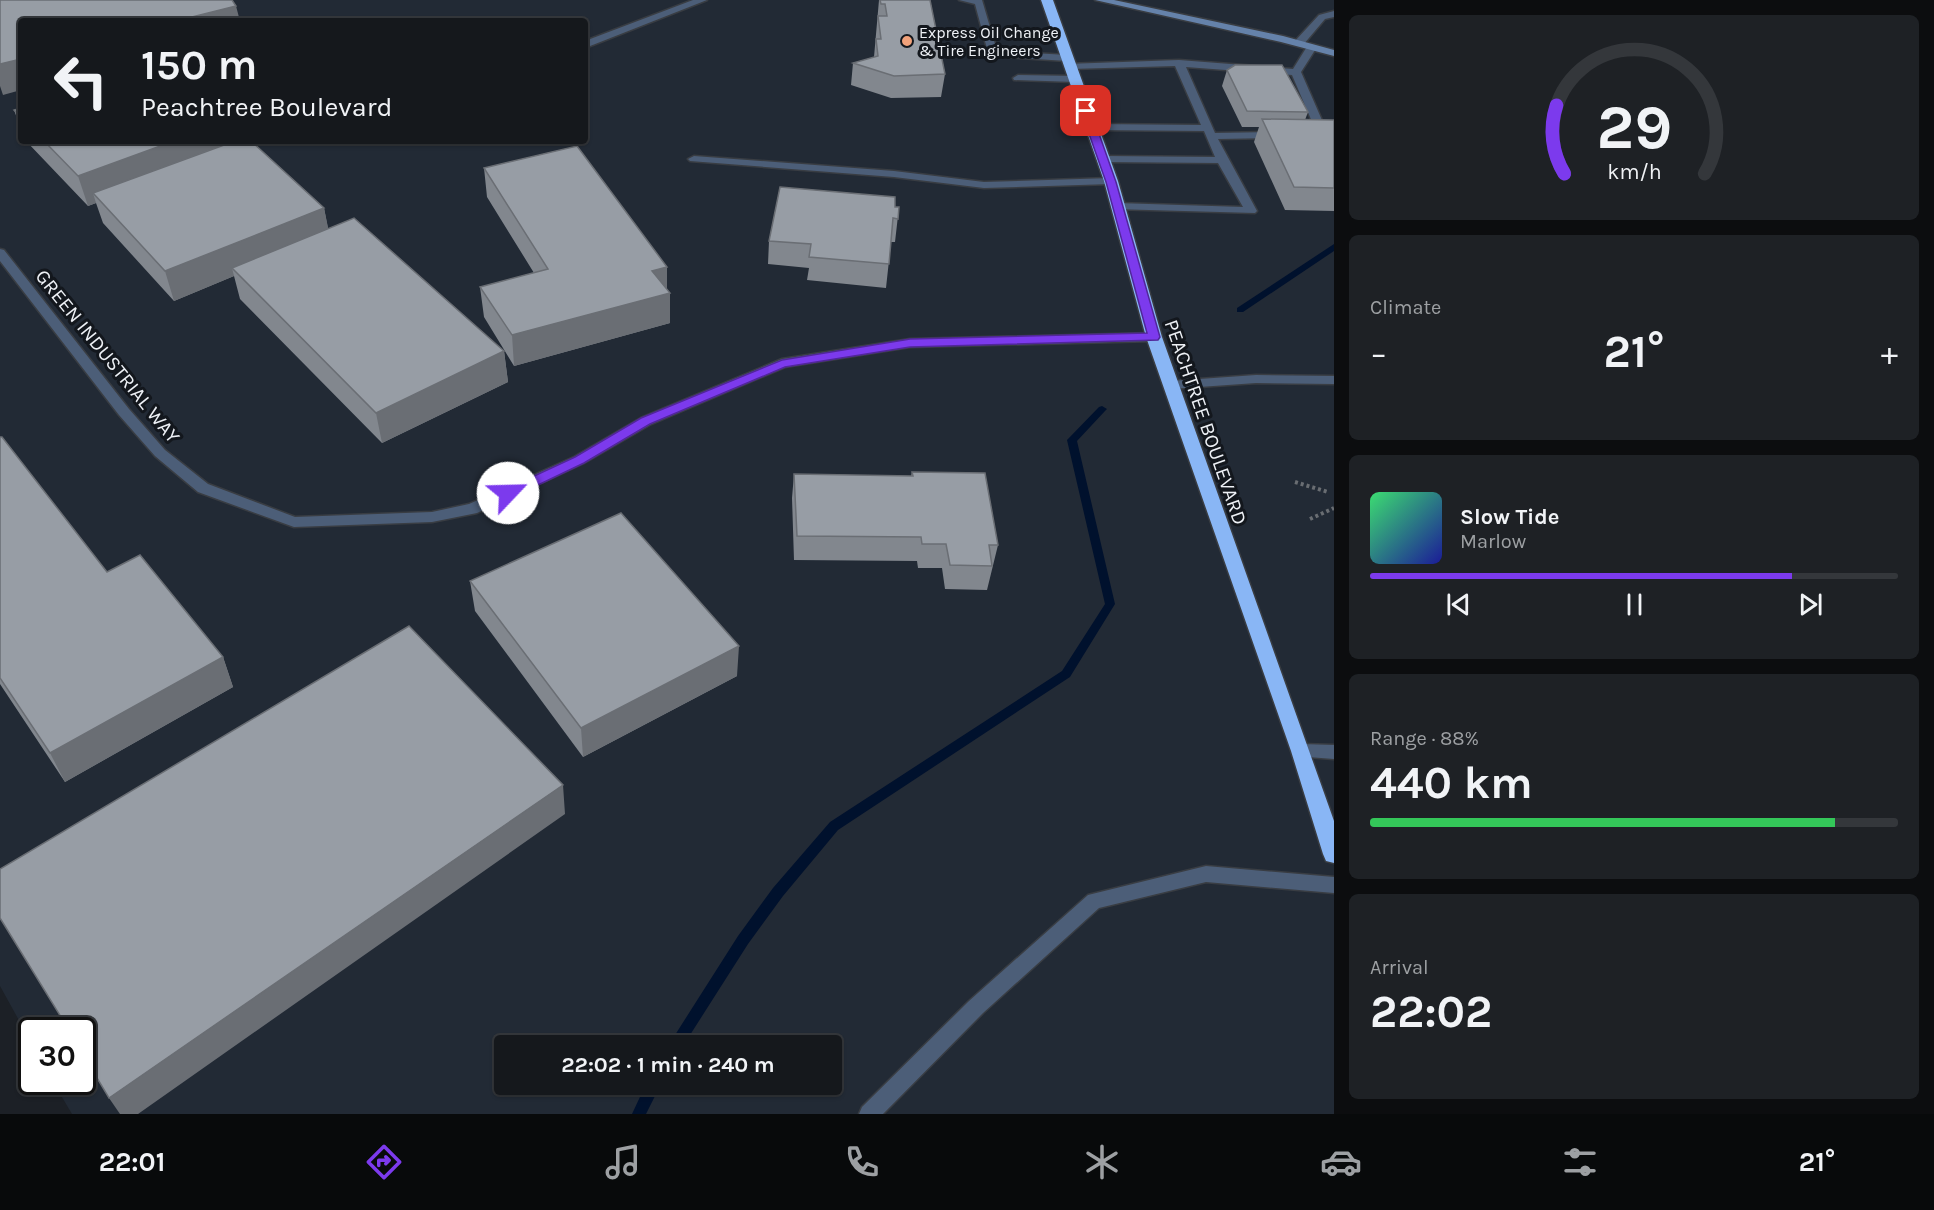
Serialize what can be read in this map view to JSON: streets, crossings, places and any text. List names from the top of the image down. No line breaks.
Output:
{"streets":{"highway":["PEACHTREE BOULEVARD"],"street":["GREEN INDUSTRIAL WAY"]},"crossings":[["GREEN INDUSTRIAL WAY","PEACHTREE BOULEVARD"]],"places":["Express Oil Change & Tire Engineers"],"page":{"turn":["150 m","Peachtree Boulevard"],"tile":["Climate",["Range · 88%","440 km"],["Arrival","22:02"]],"heat":["−","21°","+"],"song":["Slow Tide","Marlow"],"limit":"30","trip":"22:02 · 1 min · 240 m","tabs":["22:01","21°"],"gauge":["29","km/h"]}}
